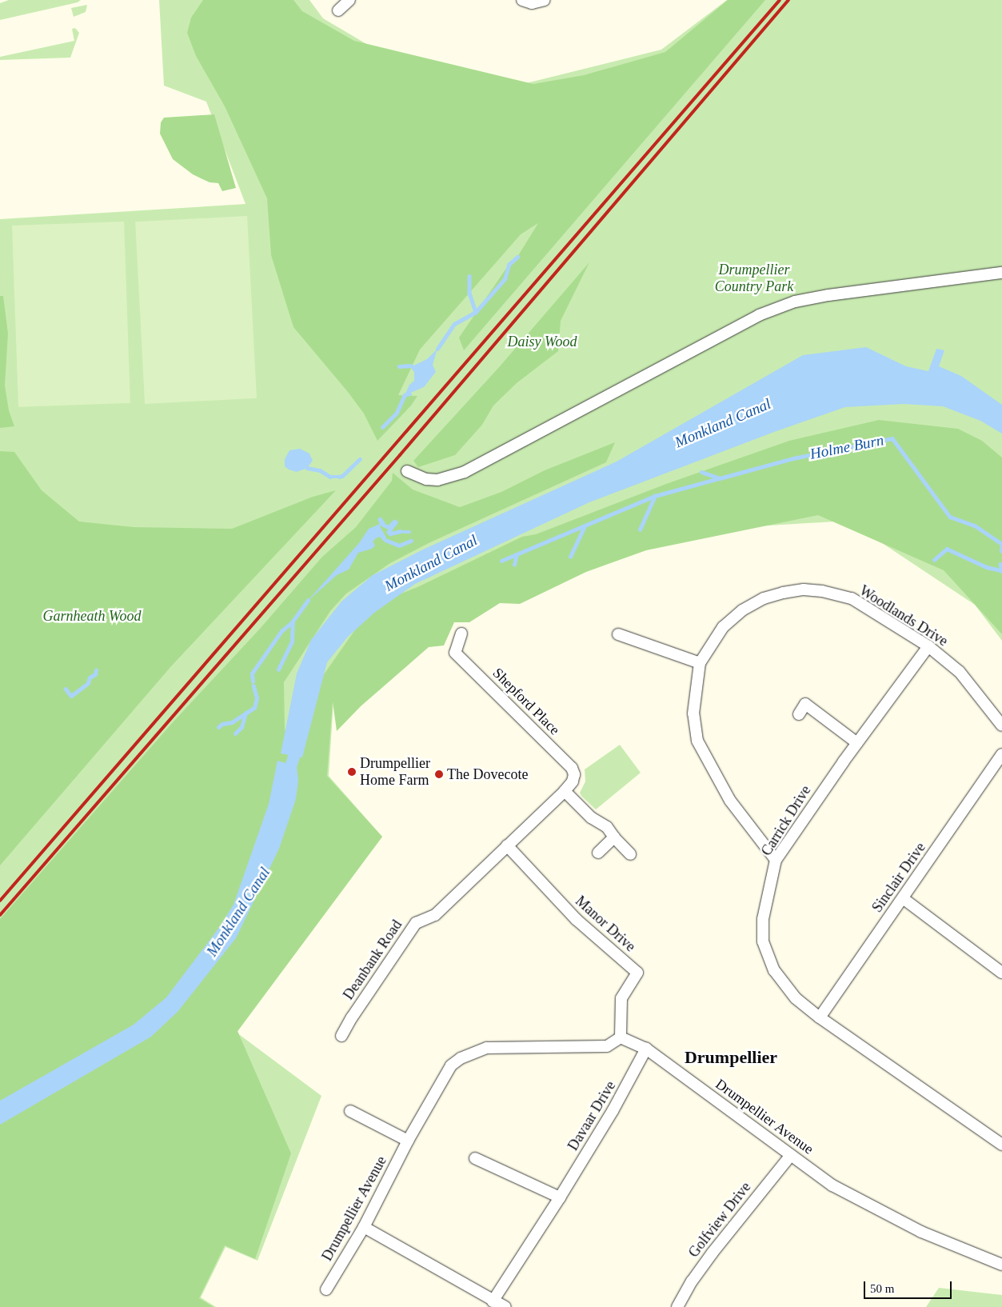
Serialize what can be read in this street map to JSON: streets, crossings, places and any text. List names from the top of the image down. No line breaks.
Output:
{"streets":{"street":["Woodlands Drive","Shepford Place","Carrick Drive","Sinclair Drive","Manor Drive","Deanbank Road","Davaar Drive","Drumpellier Avenue","Golfview Drive"]},"crossings":[["Woodlands Drive","Carrick Drive"],["Shepford Place","Manor Drive"],["Shepford Place","Deanbank Road"],["Carrick Drive","Sinclair Drive"],["Manor Drive","Deanbank Road"],["Manor Drive","Drumpellier Avenue"],["Davaar Drive","Drumpellier Avenue"],["Drumpellier Avenue","Golfview Drive"]],"districts":["Drumpellier"],"water":["Monkland Canal","Holme Burn"],"parks":["Drumpellier Country Park","Daisy Wood","Garnheath Wood"],"places":["Drumpellier Home Farm","The Dovecote"],"scale_bar":"50 m"}
